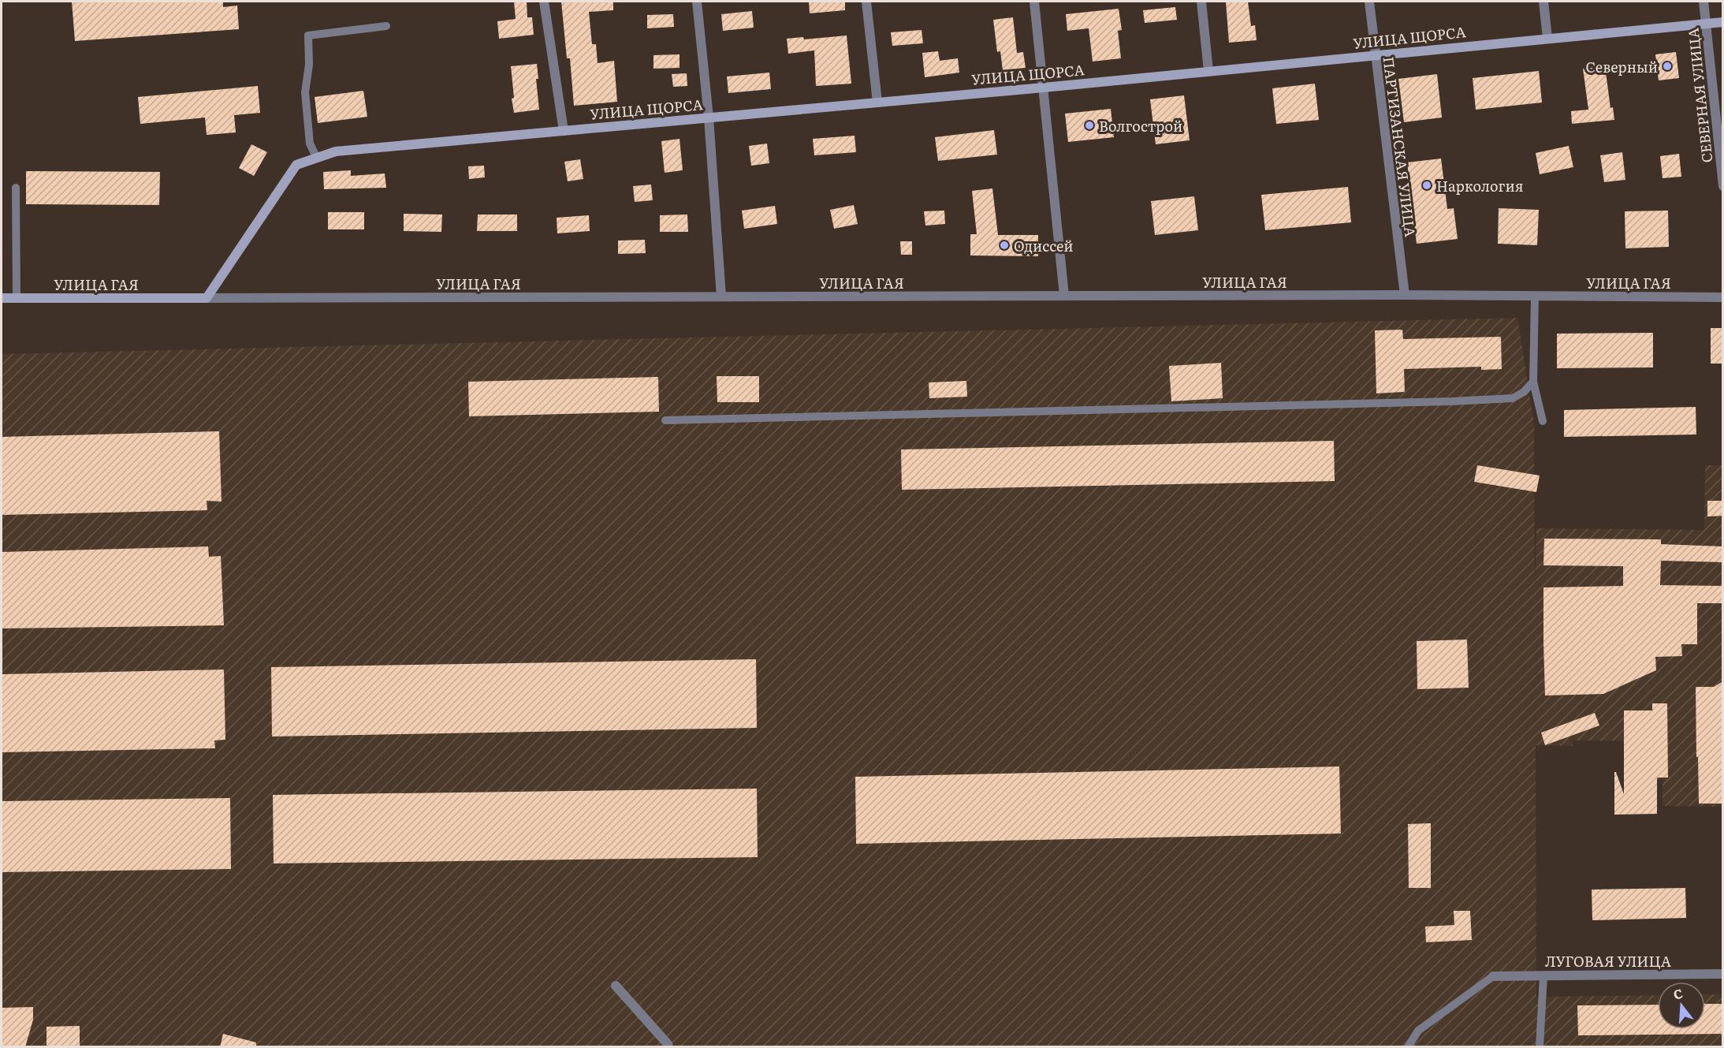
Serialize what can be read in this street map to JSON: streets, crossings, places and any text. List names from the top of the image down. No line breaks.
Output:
{"streets":{"main road":["УЛИЦА ЩОРСА","УЛИЦА ГАЯ"],"street":["СЕВЕРНАЯ УЛИЦА","ПАРТИЗАНСКАЯ УЛИЦА","ЛУГОВАЯ УЛИЦА"]},"crossings":[["УЛИЦА ЩОРСА","СЕВЕРНАЯ УЛИЦА"],["УЛИЦА ЩОРСА","ПАРТИЗАНСКАЯ УЛИЦА"],["УЛИЦА ЩОРСА","УЛИЦА ГАЯ"],["ПАРТИЗАНСКАЯ УЛИЦА","УЛИЦА ГАЯ"]],"places":["Северный","Волгострой","Наркология","Одиссей"],"north":"top"}
